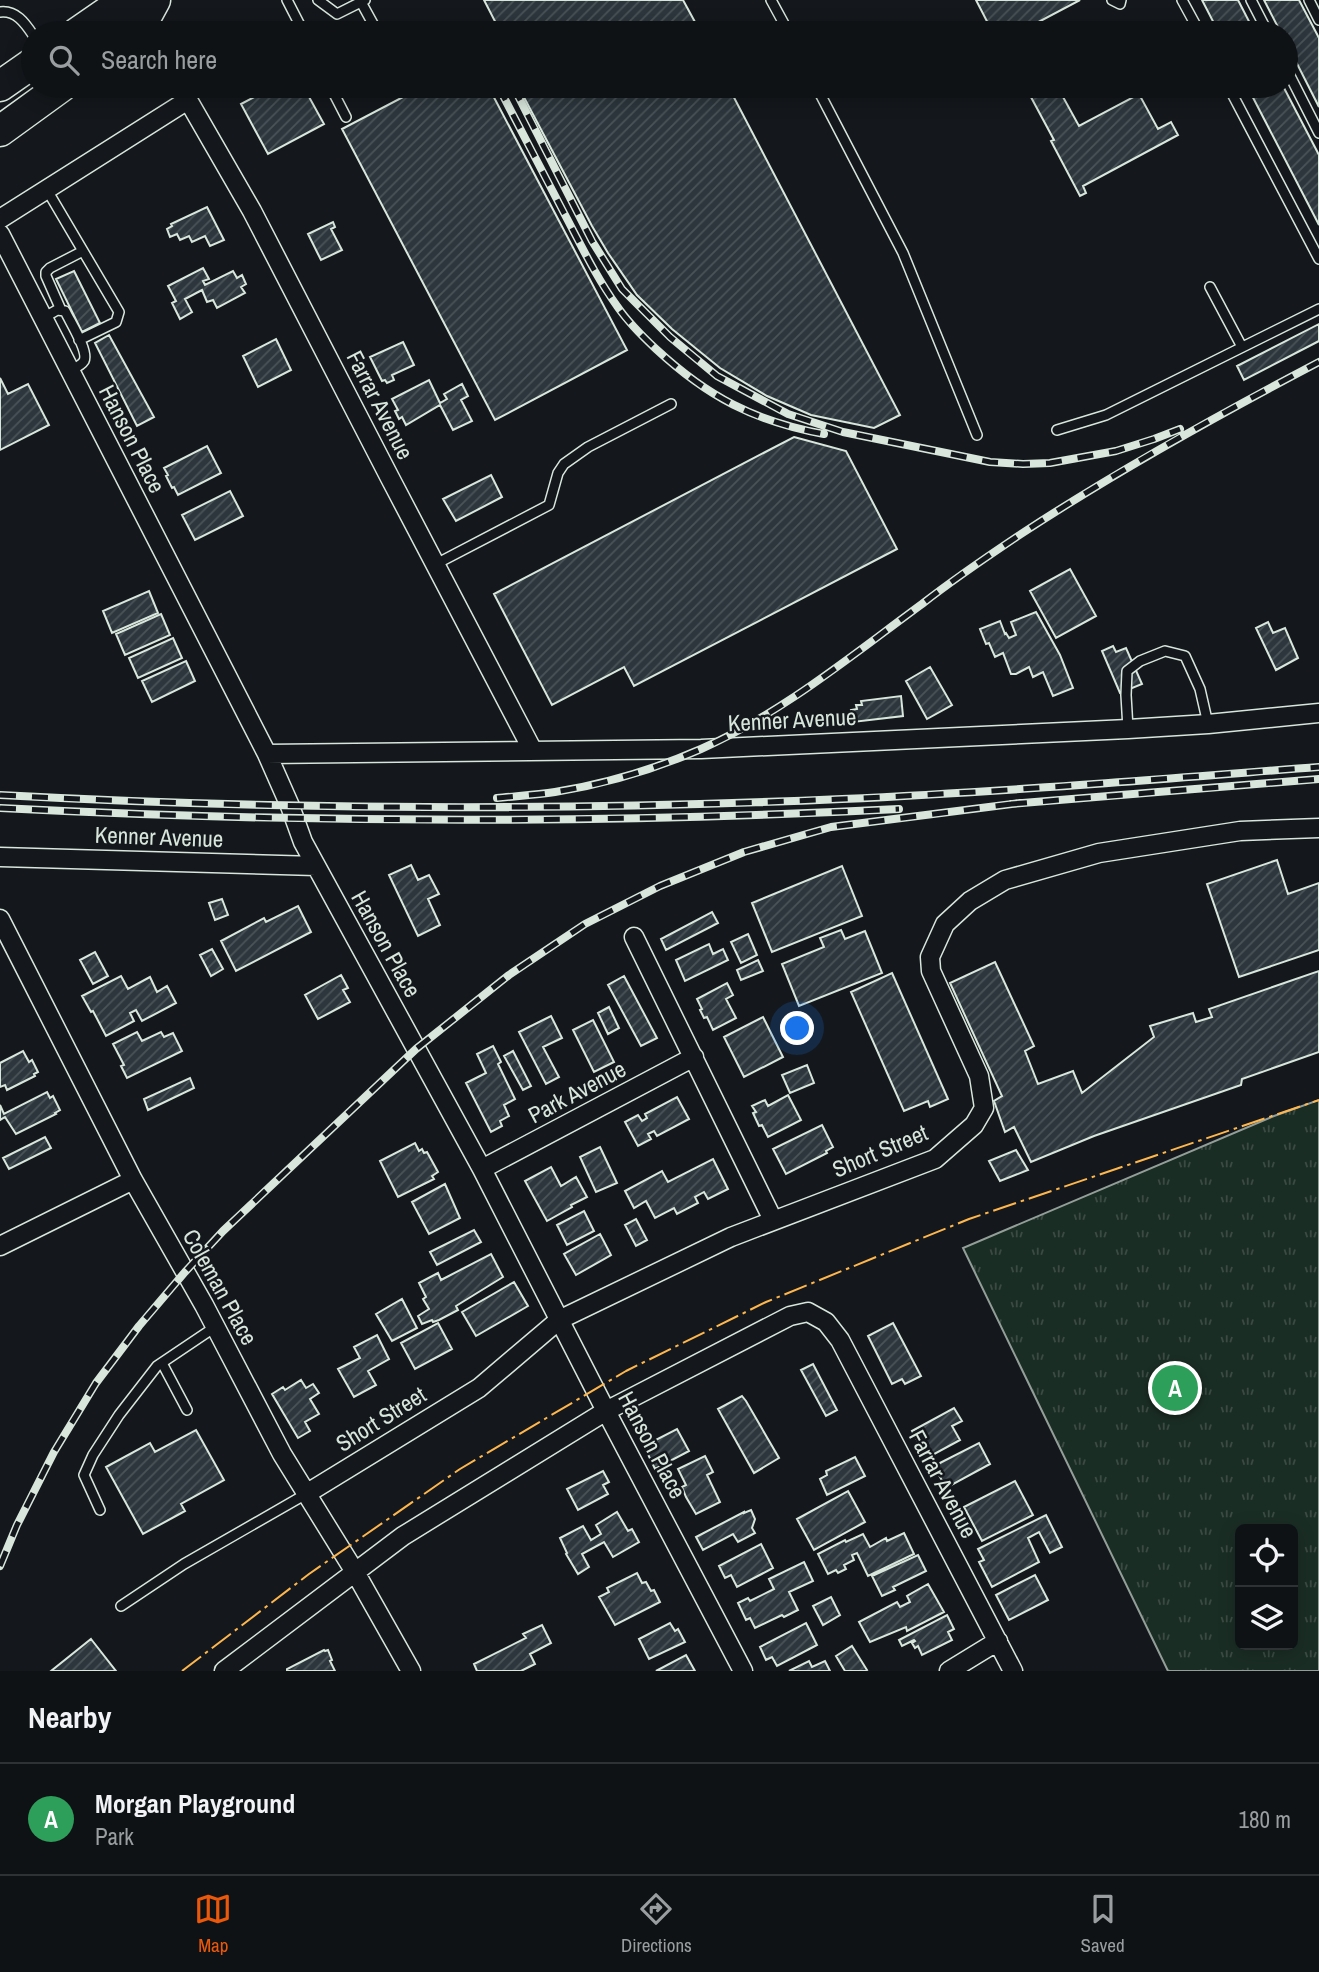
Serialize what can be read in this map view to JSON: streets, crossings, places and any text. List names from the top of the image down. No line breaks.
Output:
{"streets":{"street":["Farrar Avenue","Hanson Place","Kenner Avenue","Park Avenue","Short Street","Coleman Place"]},"crossings":[["Farrar Avenue","Hanson Place"],["Farrar Avenue","Kenner Avenue"],["Hanson Place","Kenner Avenue"],["Hanson Place","Park Avenue"],["Hanson Place","Short Street"],["Short Street","Coleman Place"]],"page":{"search":"Search here","pins":"A","heading":"Nearby","list":[{"mark":"A","name":"Morgan Playground","note":"Park","value":"180 m"}],"nav":["Map","Directions","Saved"]}}
